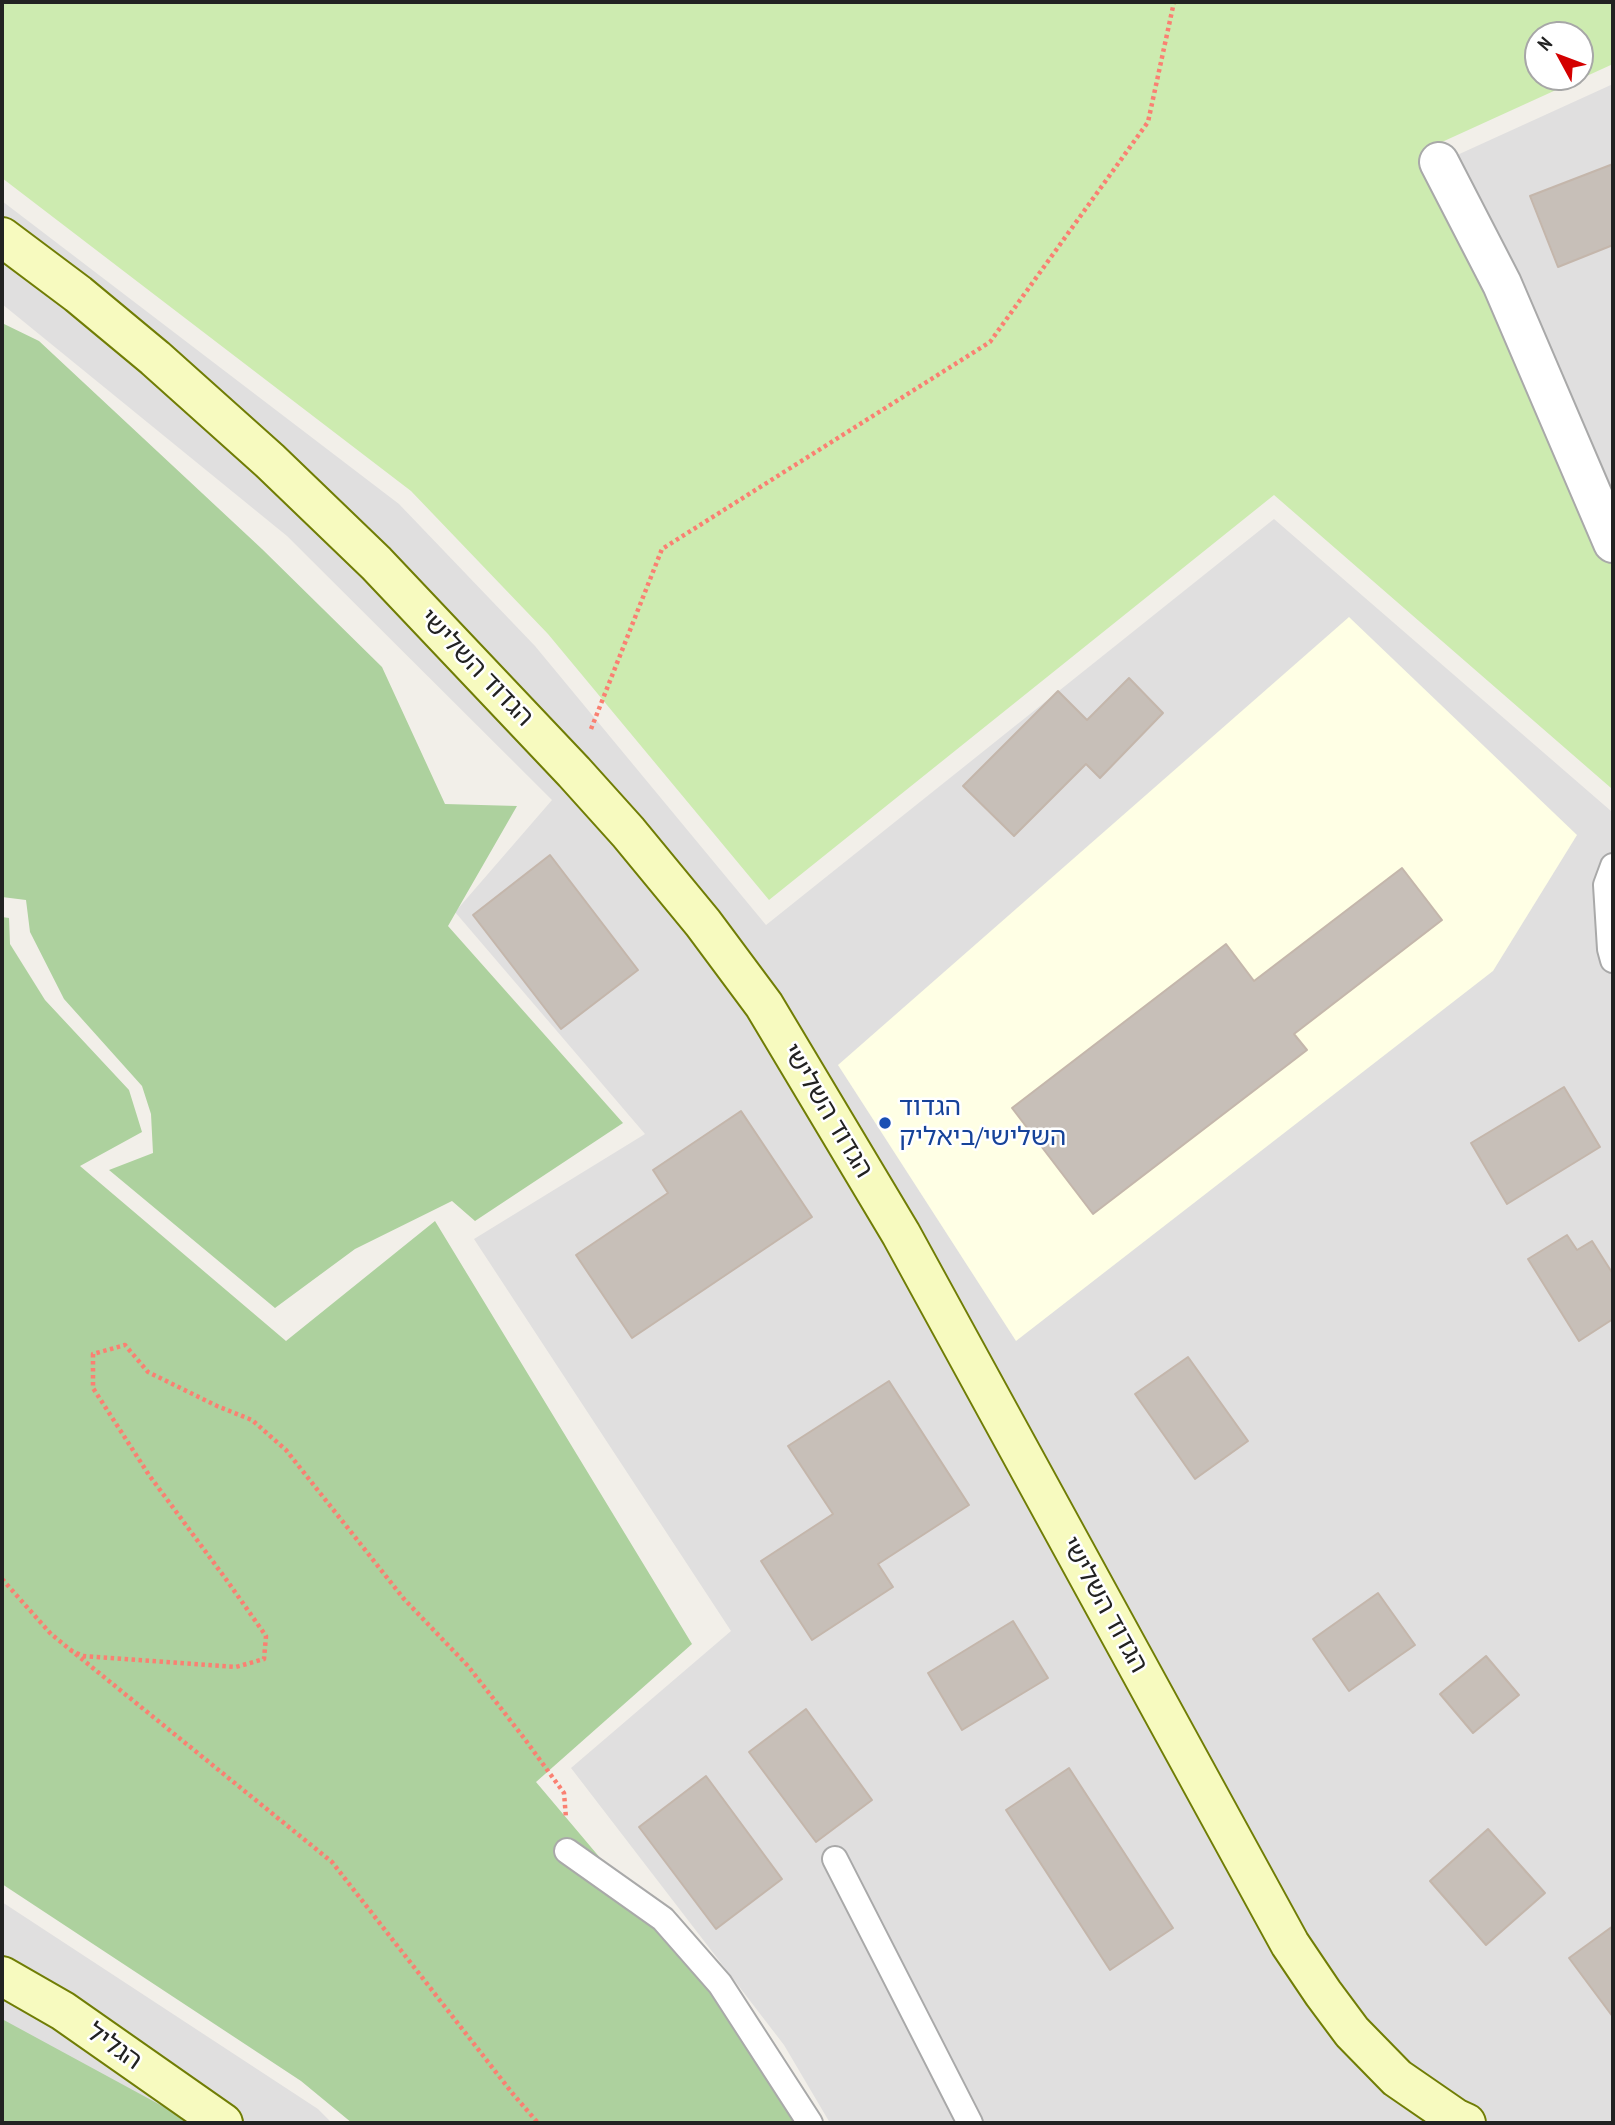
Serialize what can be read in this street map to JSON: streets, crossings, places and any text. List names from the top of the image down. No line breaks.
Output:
{"streets":{"street":["הגדוד השלישי","הגליל"]},"places":["הגדוד השלישי/ביאליק"],"north":"top left"}
